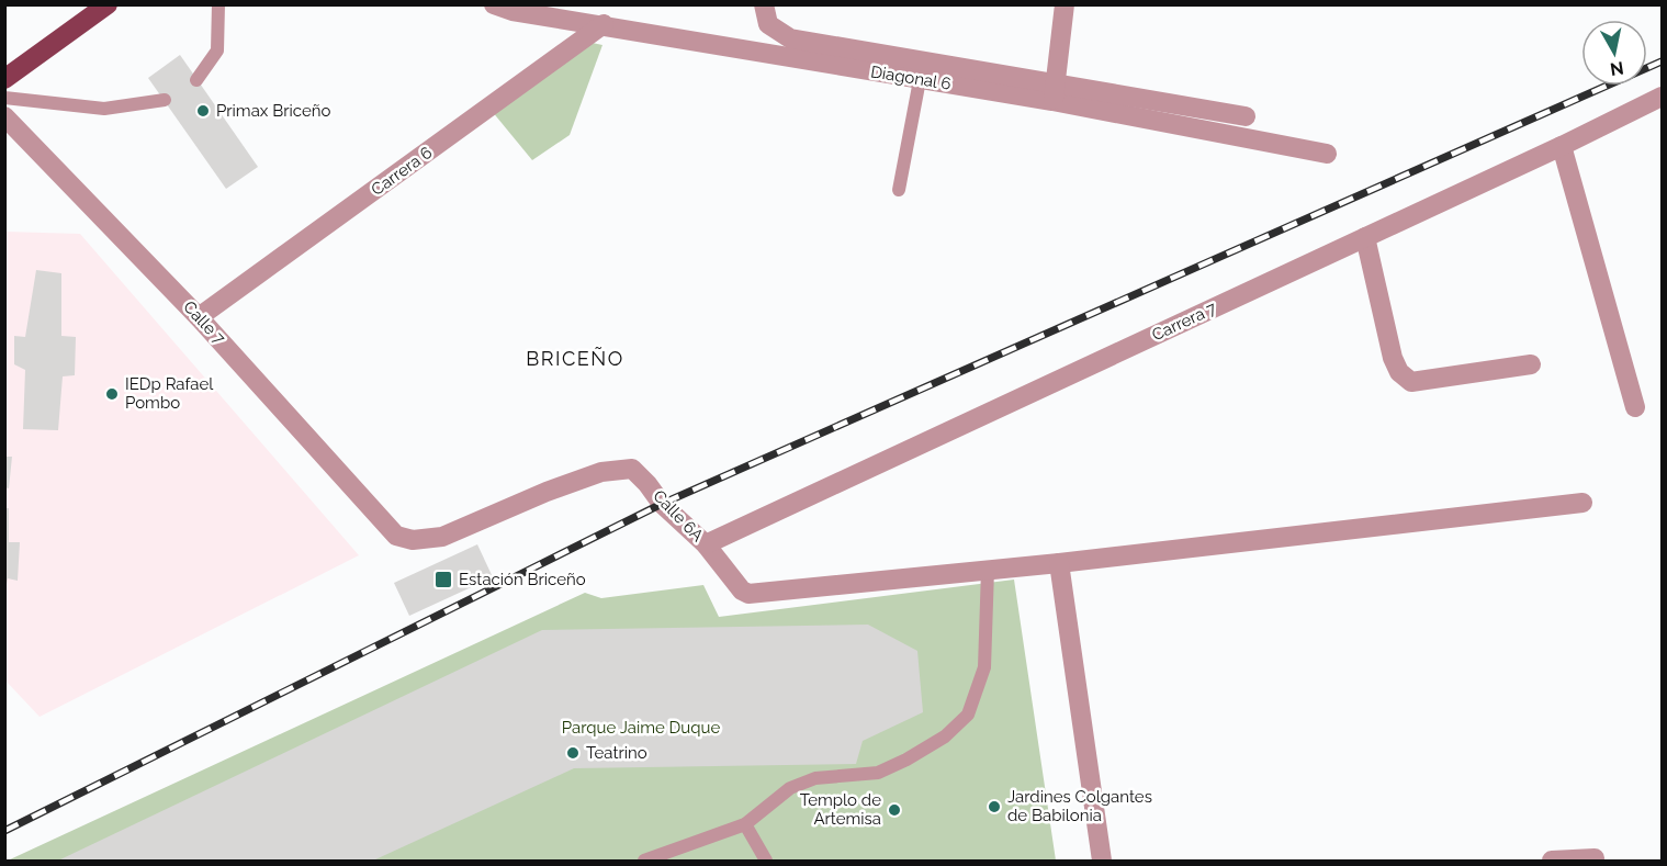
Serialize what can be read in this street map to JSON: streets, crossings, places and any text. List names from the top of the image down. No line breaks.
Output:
{"streets":{"street":["Diagonal 6","Carrera 6","Carrera 7","Calle 7","Calle 6A"]},"crossings":[["Diagonal 6","Carrera 6"],["Carrera 6","Calle 7"],["Carrera 7","Calle 6A"],["Calle 7","Calle 6A"]],"districts":["BRICEÑO"],"parks":["Parque Jaime Duque"],"places":{"other":["Primax Briceño","IEDp Rafael Pombo","Teatrino","Jardines Colgantes de Babilonia","Templo de Artemisa"],"transit":["Estación Briceño"]},"north":"bottom"}
